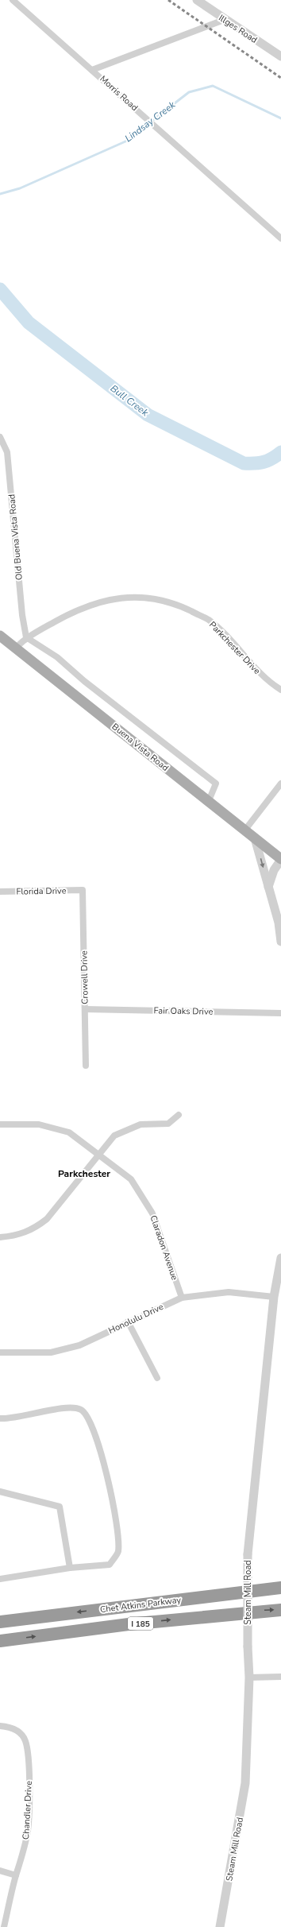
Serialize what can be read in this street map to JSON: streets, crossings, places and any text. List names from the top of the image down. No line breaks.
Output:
{"streets":{"highway":["Chet Atkins Parkway","I 185"],"main road":["Buena Vista Road"],"street":["Illges Road","Morris Road","Old Buena Vista Road","Parkchester Drive","Florida Drive","Crowell Drive","Fair Oaks Drive","Claradon Avenue","Honolulu Drive","Steam Mill Road","Chandler Drive"]},"crossings":[["Old Buena Vista Road","Parkchester Drive"],["Parkchester Drive","Buena Vista Road"],["Florida Drive","Crowell Drive"],["Crowell Drive","Fair Oaks Drive"],["Claradon Avenue","Honolulu Drive"],["Honolulu Drive","Steam Mill Road"]],"districts":["Parkchester"],"water":["Lindsay Creek","Bull Creek"]}
